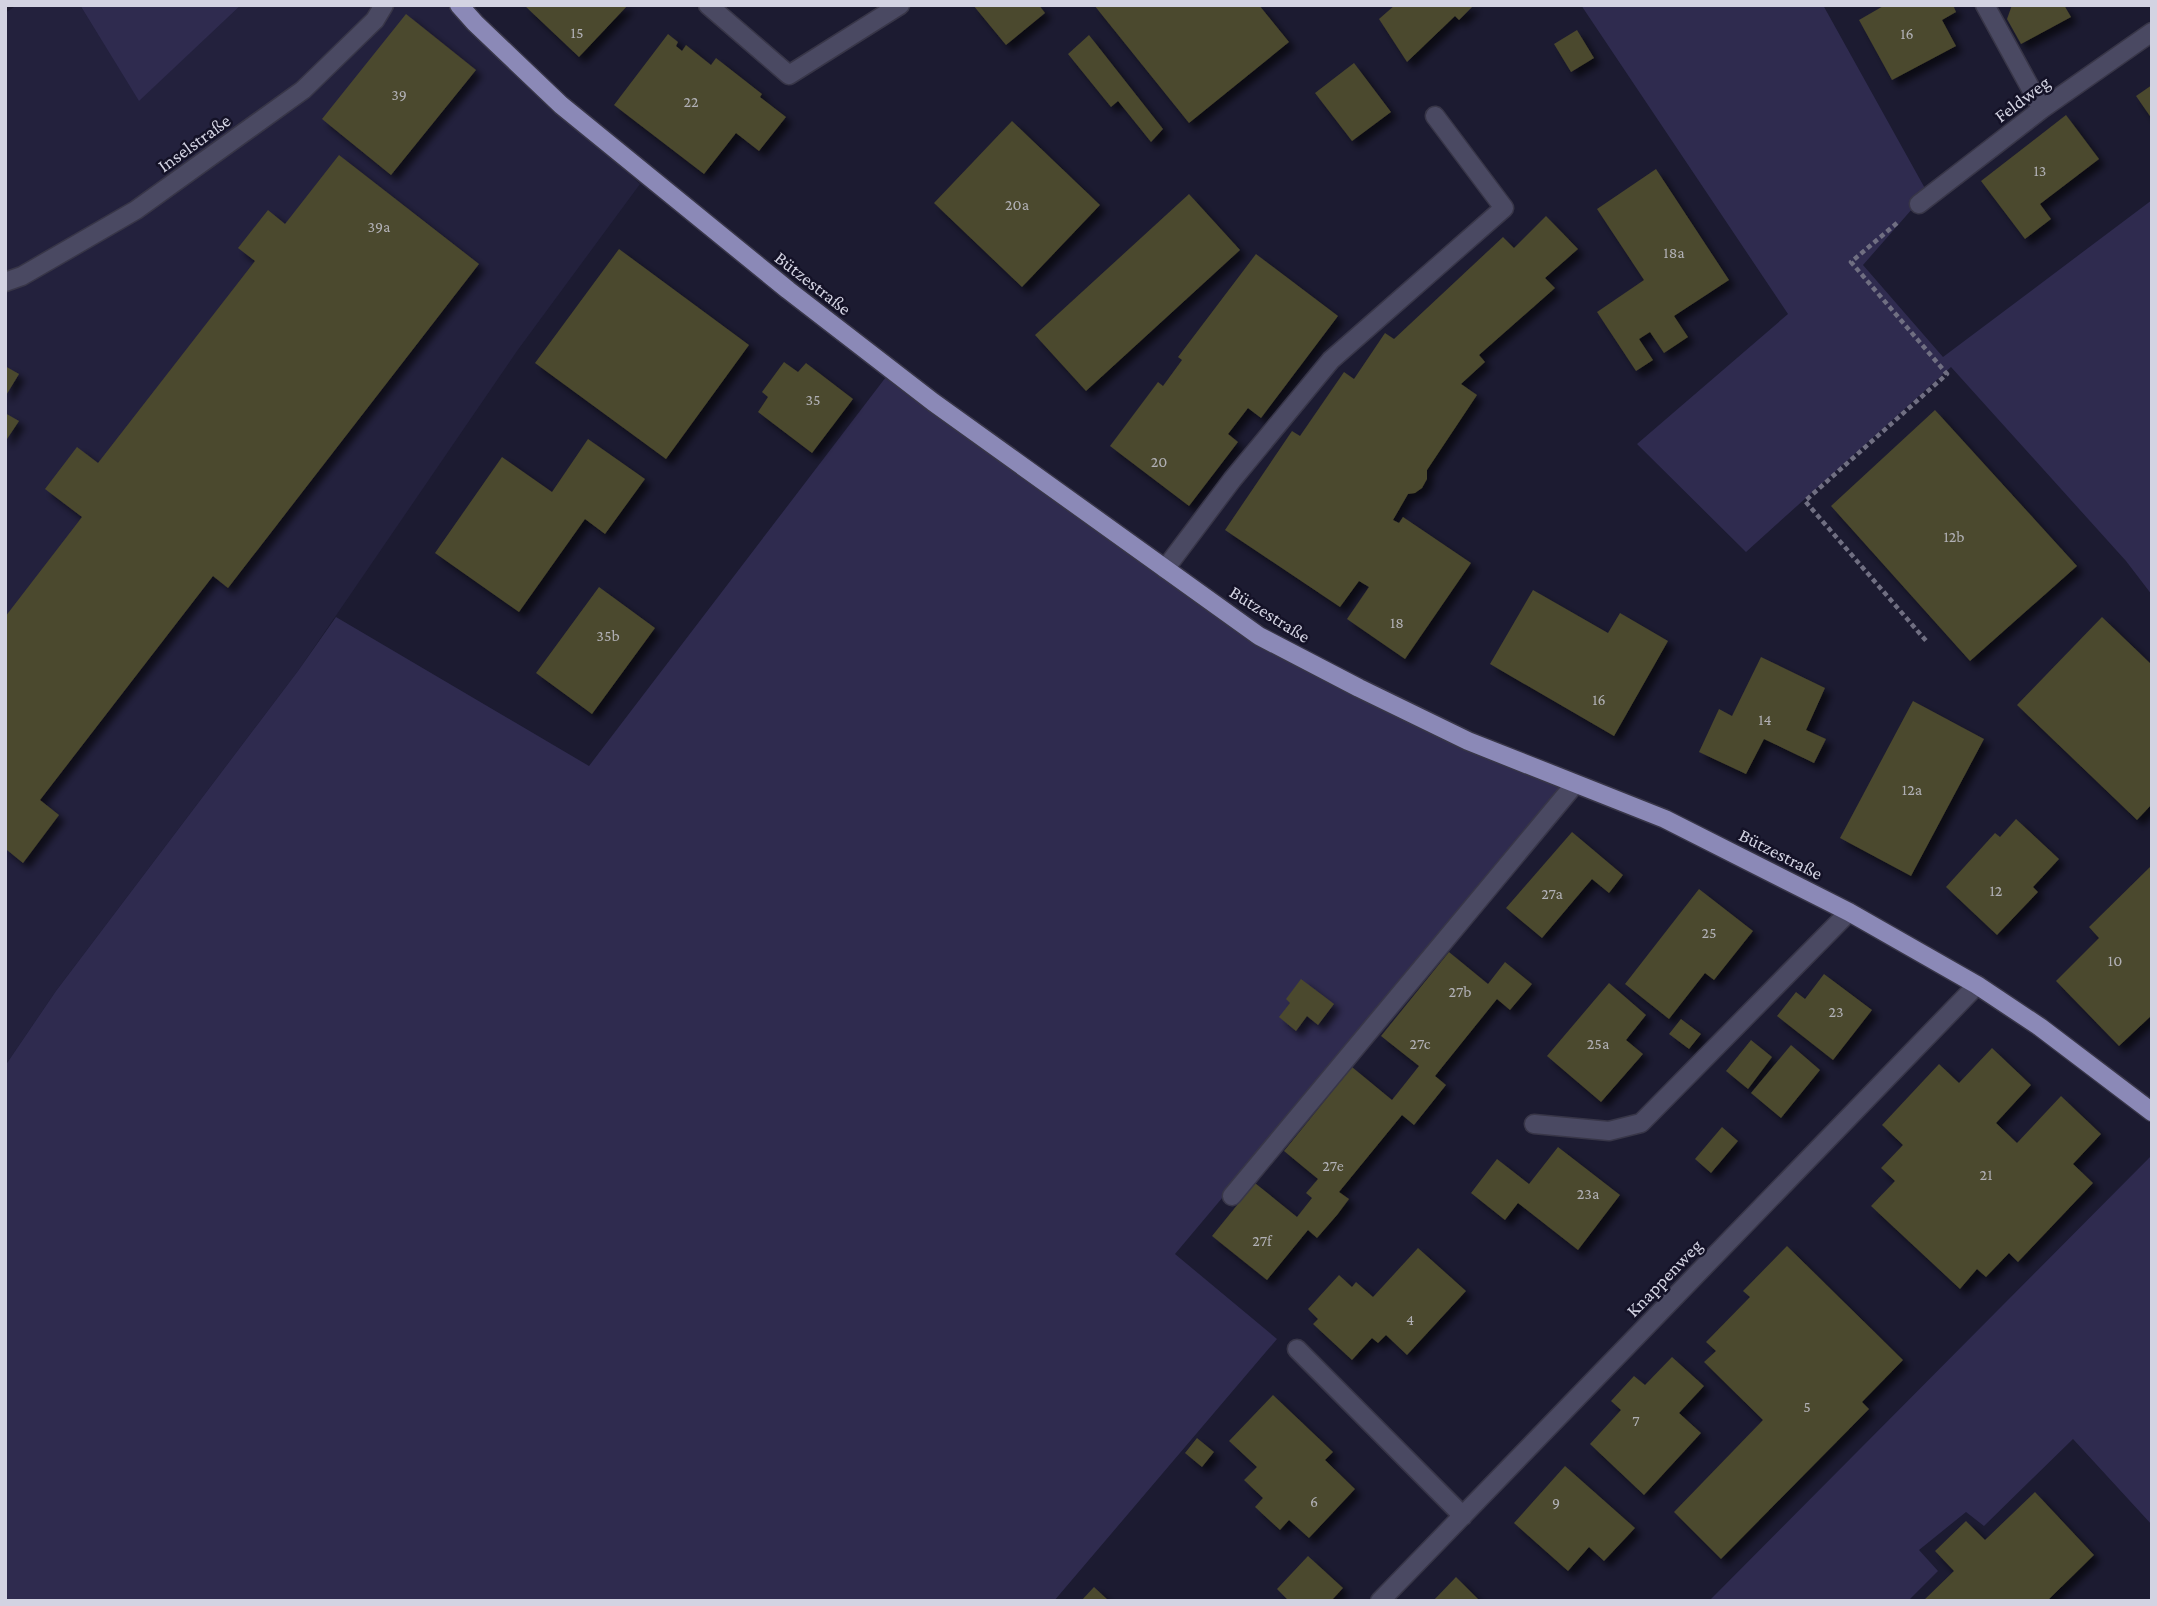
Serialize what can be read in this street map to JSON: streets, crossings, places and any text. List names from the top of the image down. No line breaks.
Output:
{"streets":{"main road":["Bützestraße"],"street":["Feldweg","Inselstraße","Knappenweg"]},"crossings":[["Bützestraße","Knappenweg"]],"house_numbers":["15","16","39","22","13","20a","39a","18a","35","20","12b","18","35b","16","14","12a","12","27a","25","10","27b","23","27c","25a","27e","21","23a","27f","4","5","7","6","9"]}
